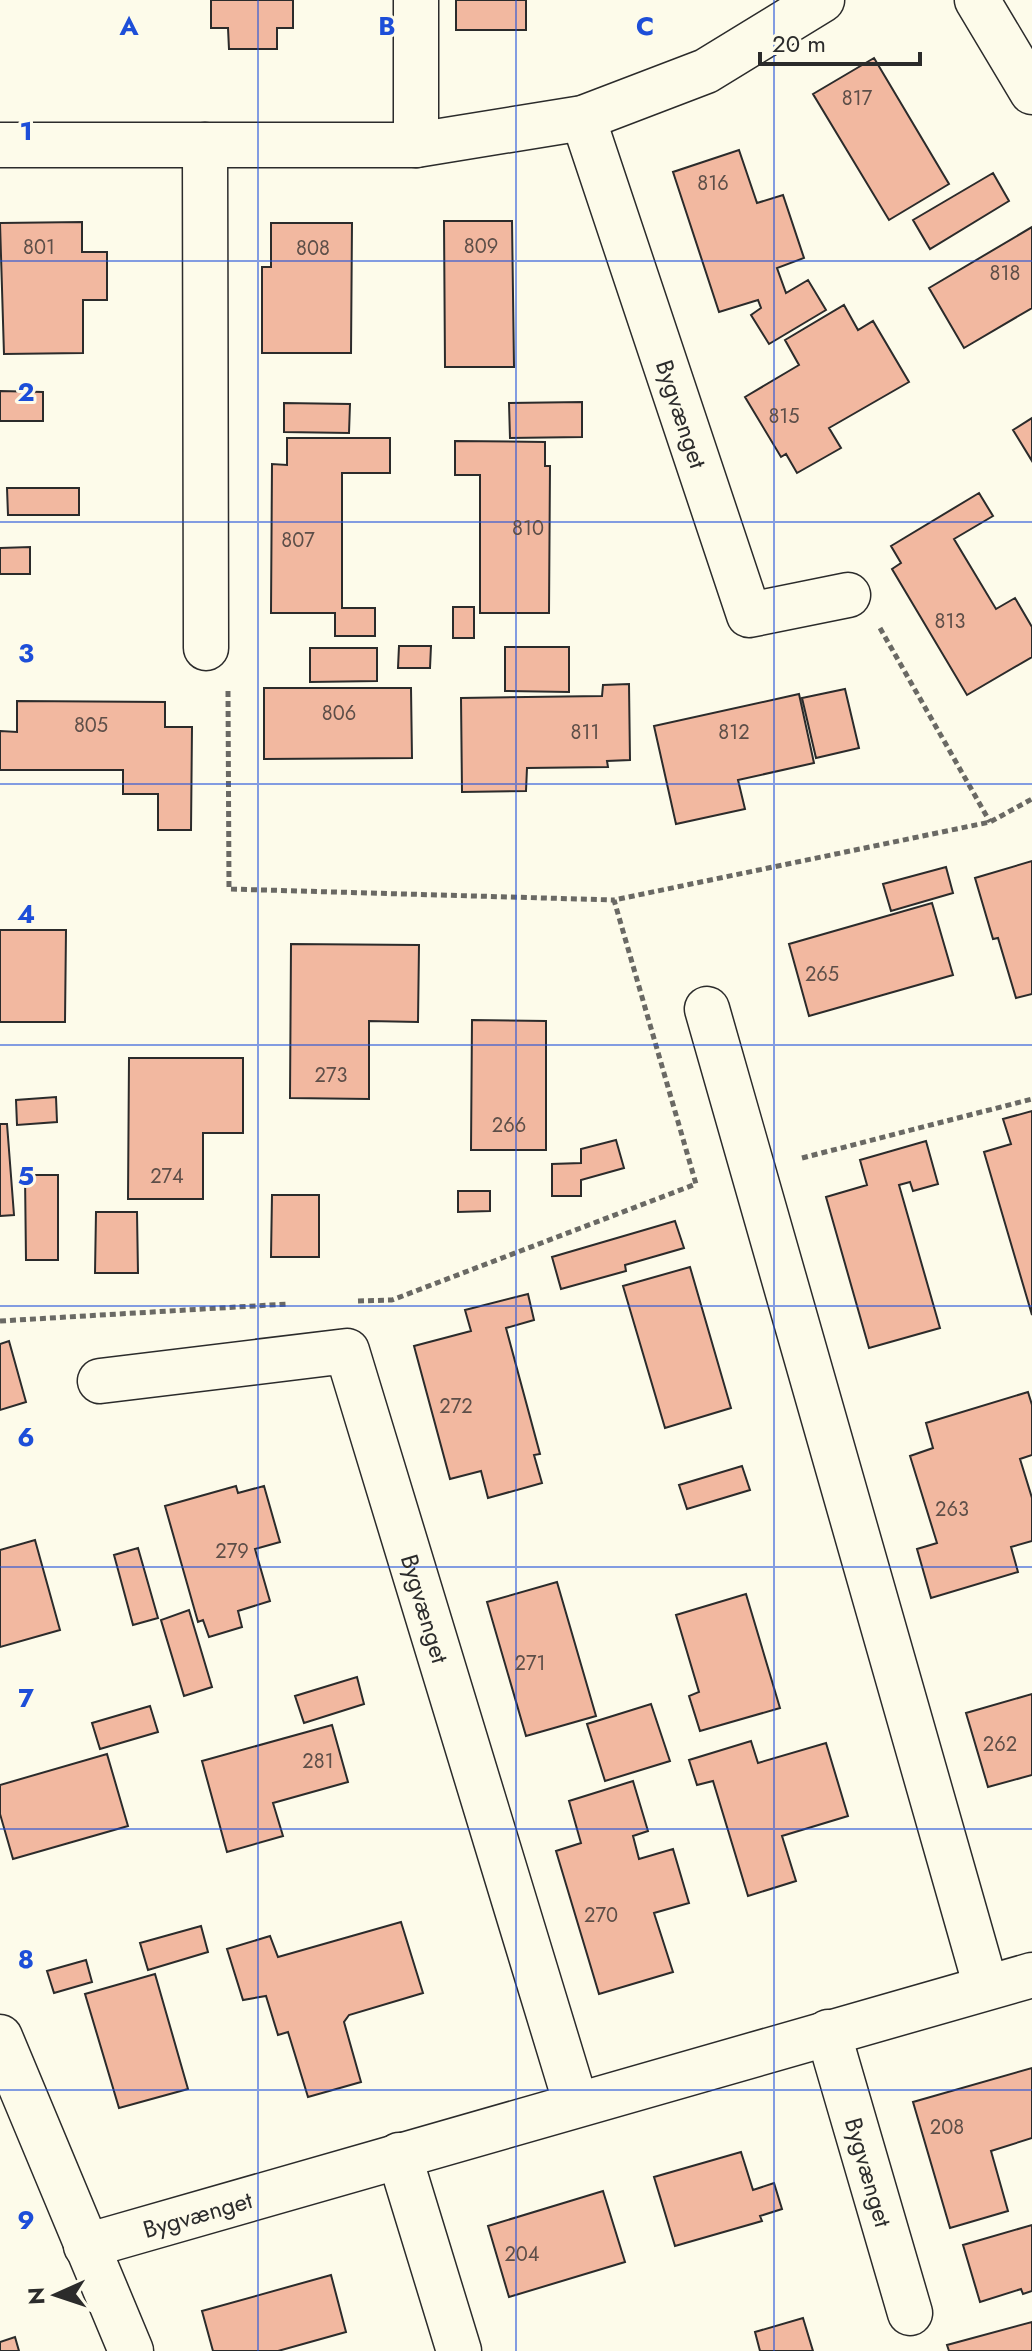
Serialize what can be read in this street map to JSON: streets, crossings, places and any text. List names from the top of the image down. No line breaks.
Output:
{"streets":{"street":["Bygvænget"]},"house_numbers":["817","816","809","801","808","818","815","810","807","813","806","805","811","812","265","273","266","274","272","263","279","271","262","281","270","208","204"],"scale_bar":"20 m","north":"left","grid":{"columns":["A","B","C"],"rows":["1","2","3","4","5","6","7","8","9"]}}
